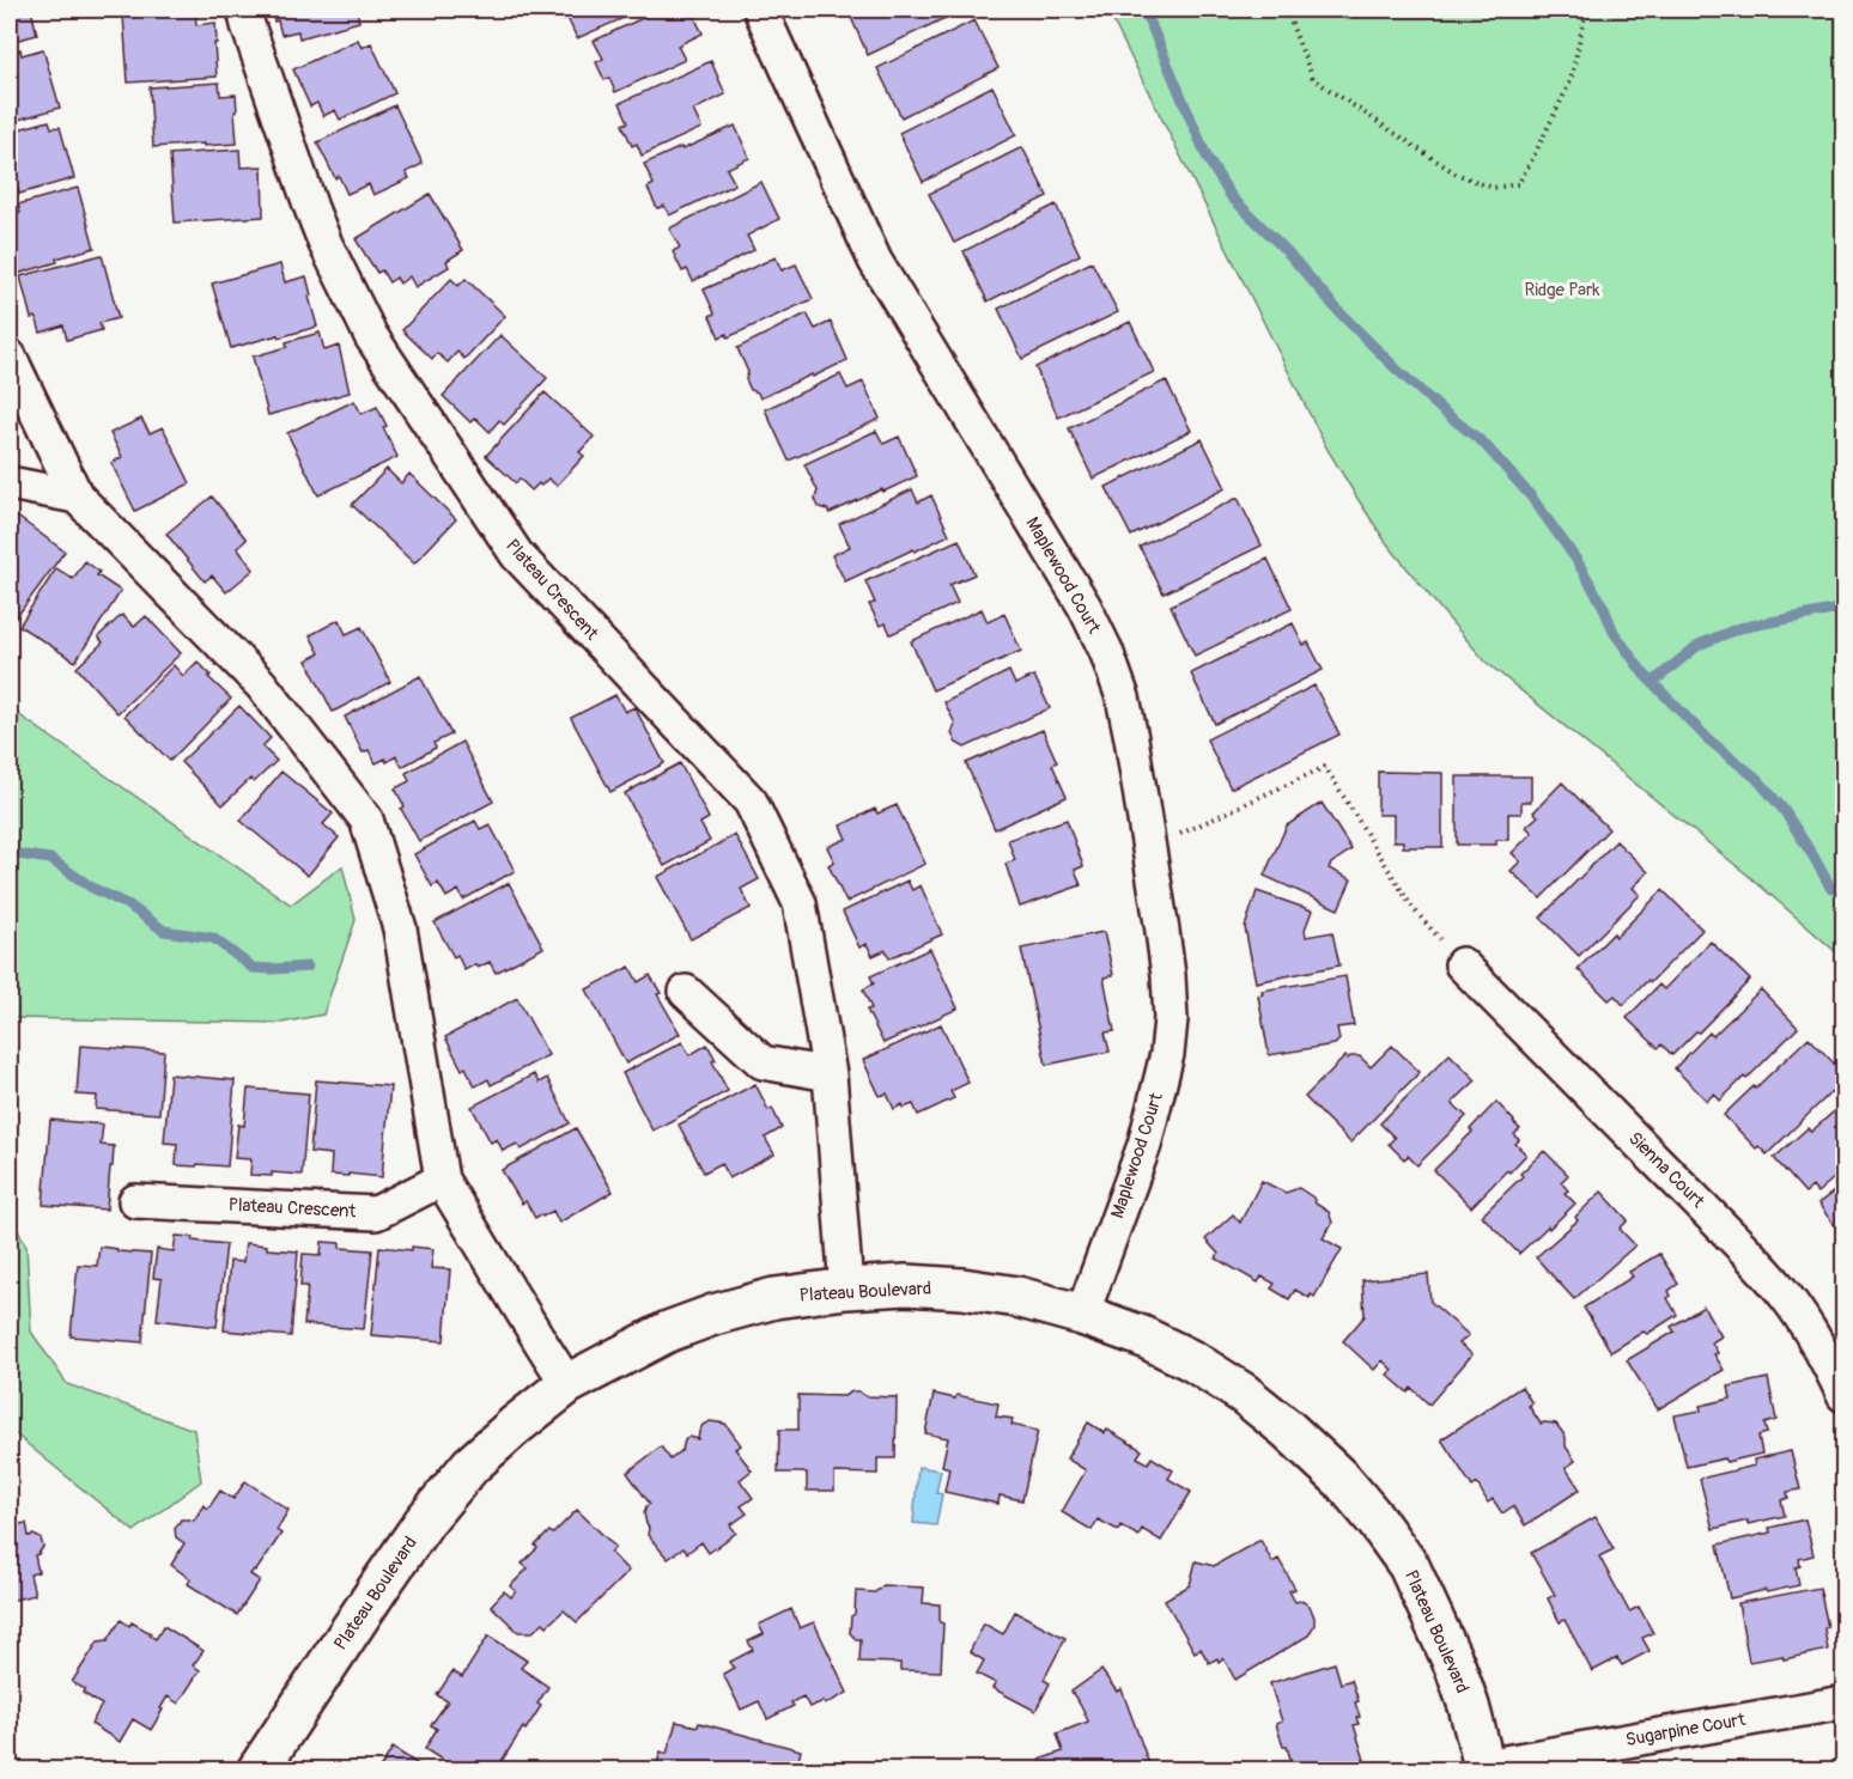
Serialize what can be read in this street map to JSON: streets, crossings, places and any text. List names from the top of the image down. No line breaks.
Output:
{"streets":{"street":["Maplewood Court","Plateau Crescent","Sienna Court","Plateau Boulevard","Sugarpine Court"]},"crossings":[["Maplewood Court","Plateau Boulevard"],["Plateau Crescent","Plateau Boulevard"],["Plateau Boulevard","Sugarpine Court"]],"parks":["Ridge Park"]}
